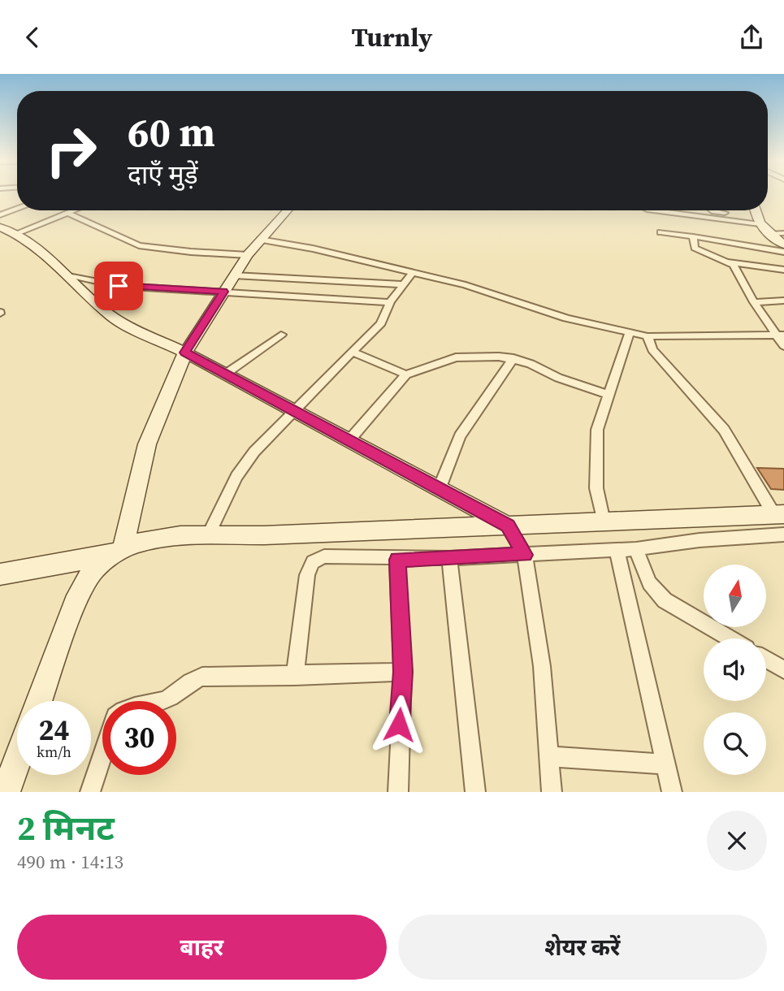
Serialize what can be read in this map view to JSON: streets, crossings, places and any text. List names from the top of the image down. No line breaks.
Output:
{"north":"top","page":{"header":"Turnly","turn":["60 m","दाएँ मुड़ें"],"speed":"24 km/h","limit":"30","heading":["2 मिनट","490 m · 14:13"],"buttons":["बाहर","शेयर करें"]}}
